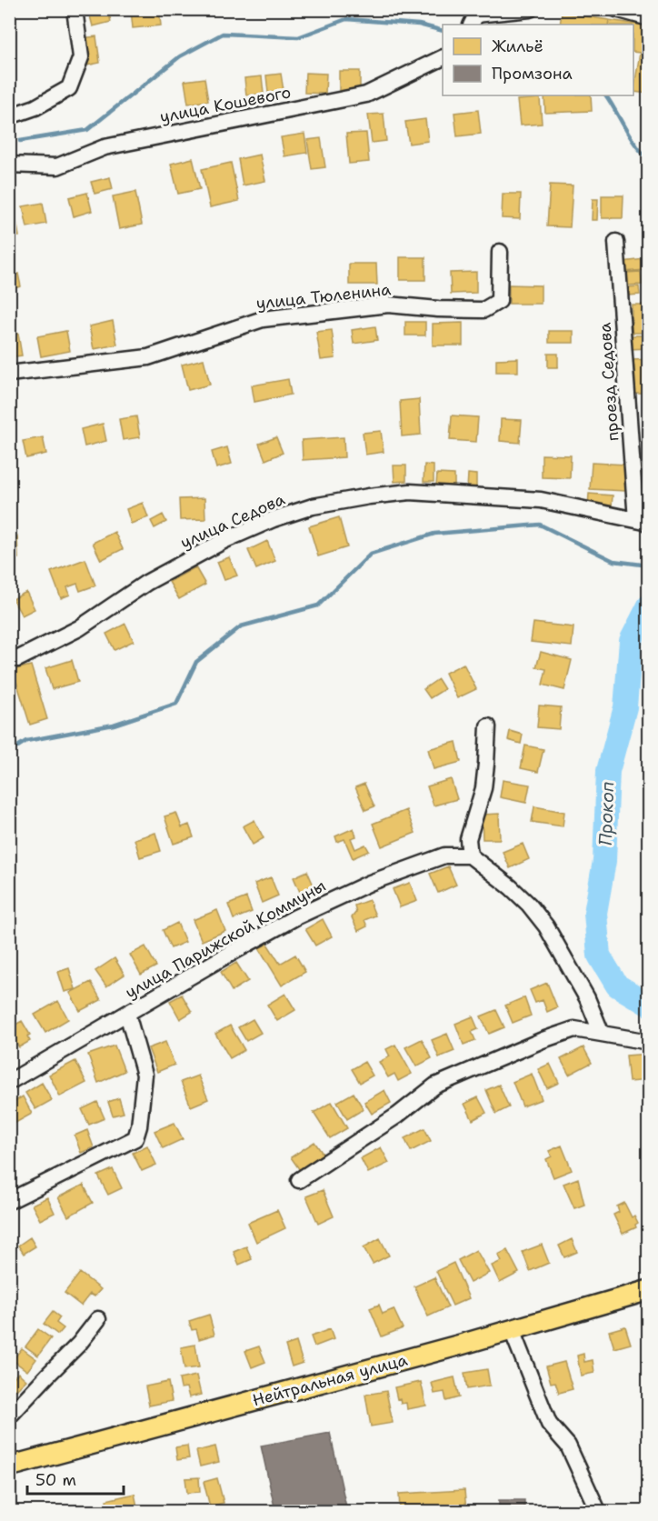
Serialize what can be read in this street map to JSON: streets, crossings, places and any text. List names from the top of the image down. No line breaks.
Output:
{"streets":{"main road":["Нейтральная улица"],"street":["улица Кошевого","улица Тюленина","проезд Седова","улица Седова","улица Парижской Коммуны"]},"crossings":[["проезд Седова","улица Седова"]],"water":["Прокоп"],"legend":["Жильё","Промзона"],"scale_bar":"50 m"}
